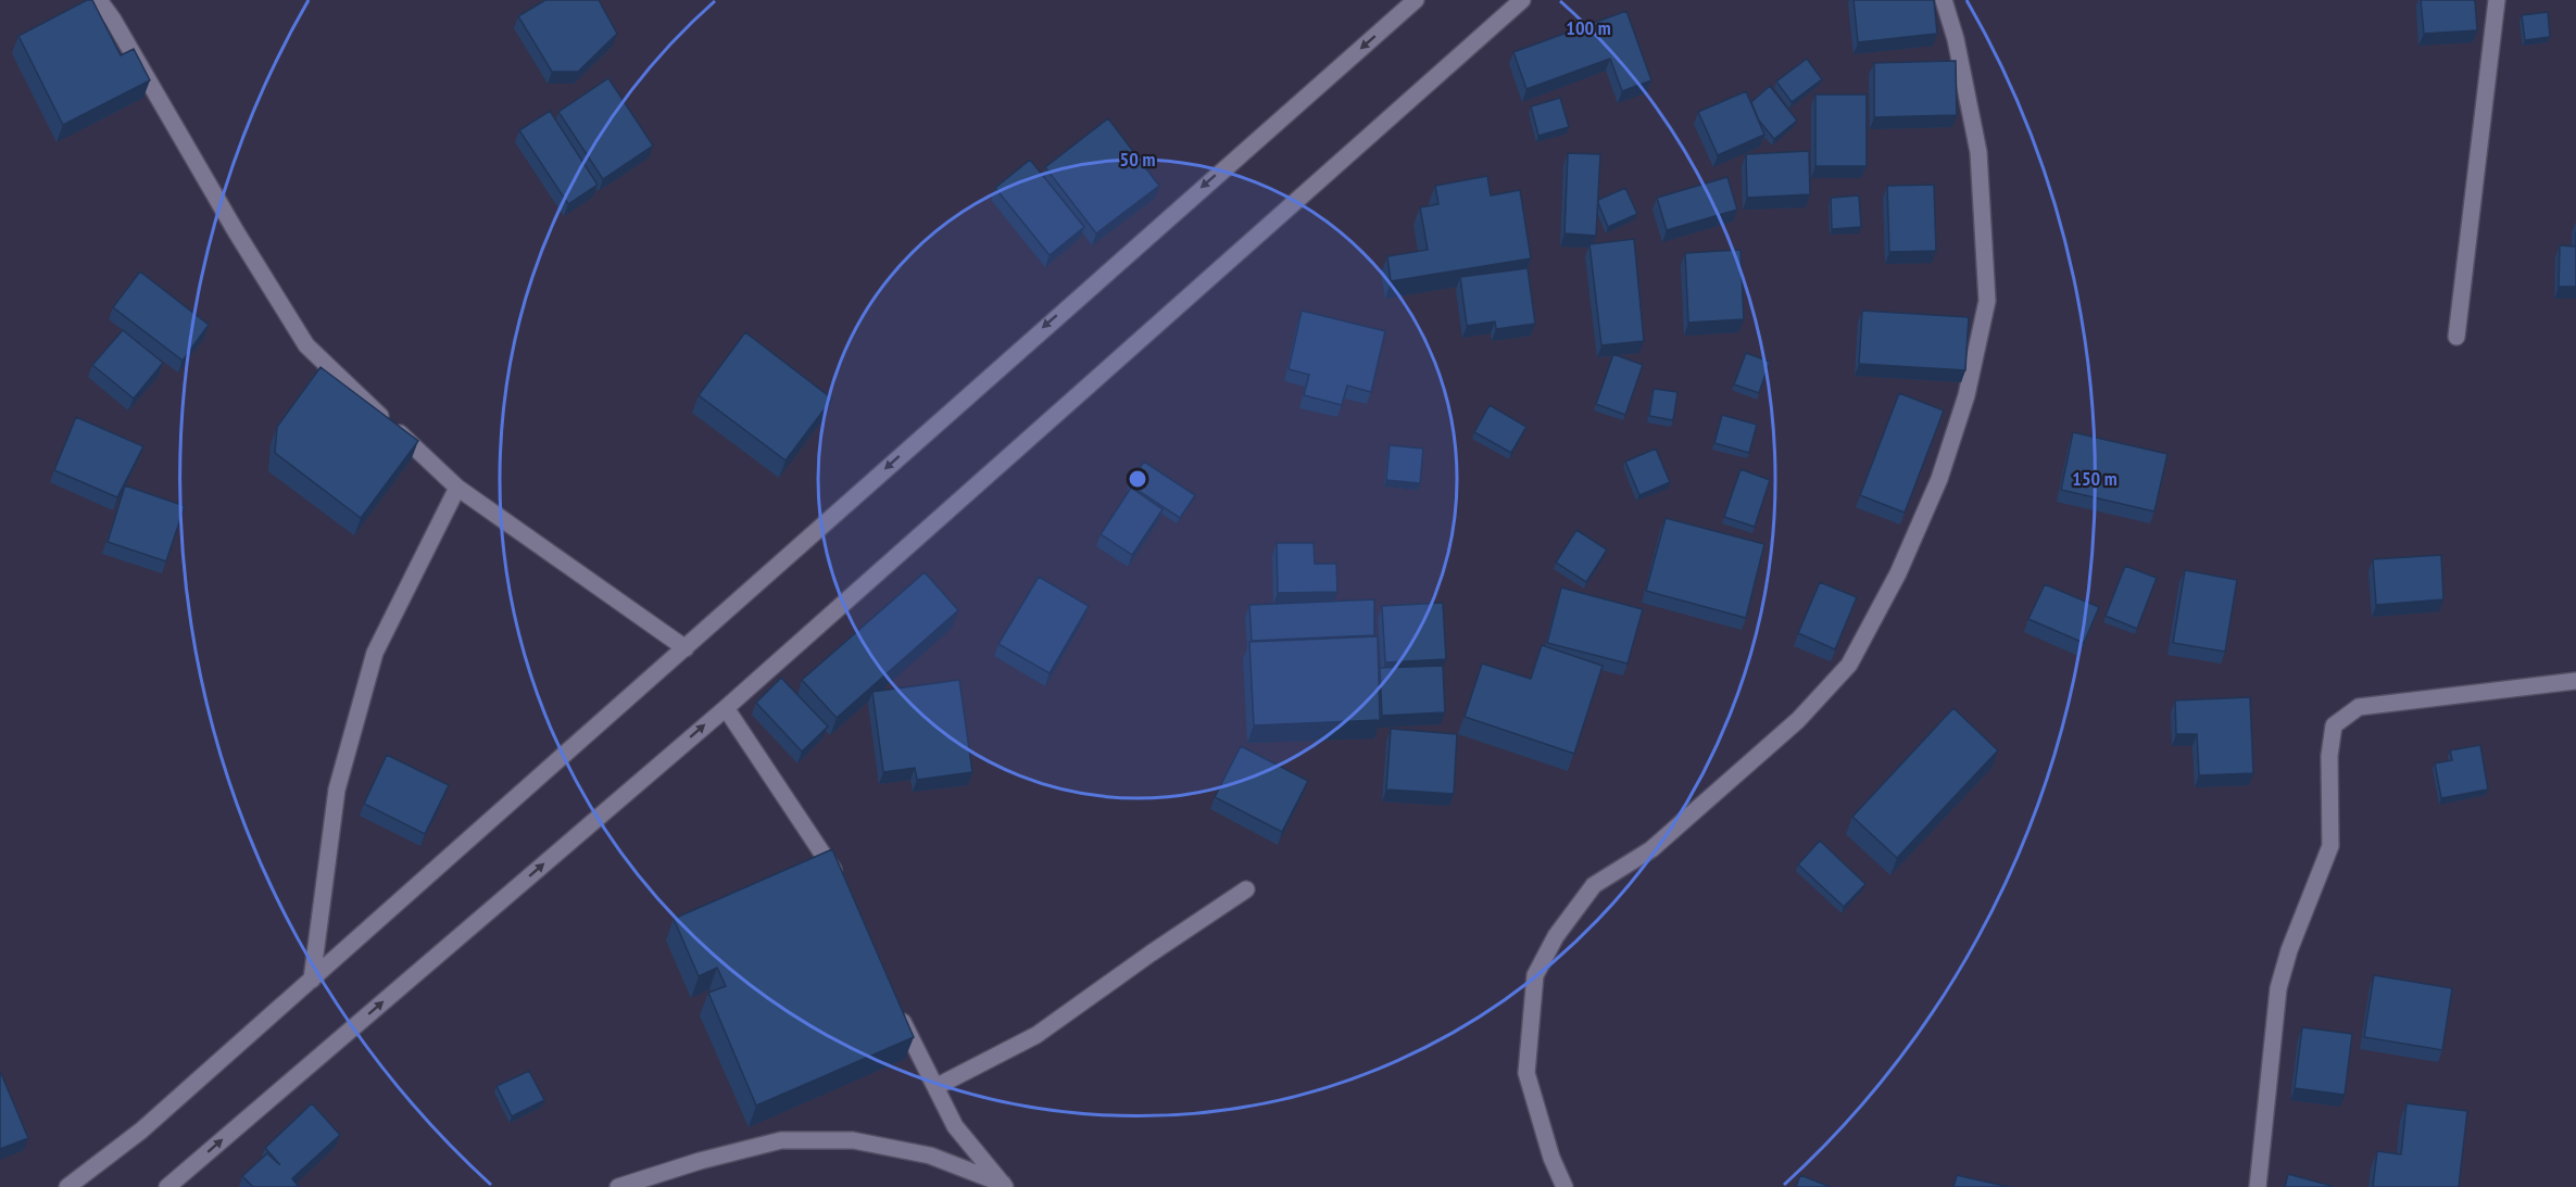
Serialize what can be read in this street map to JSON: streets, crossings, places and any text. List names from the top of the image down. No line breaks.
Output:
{"rings":["100 m","50 m","150 m"]}
